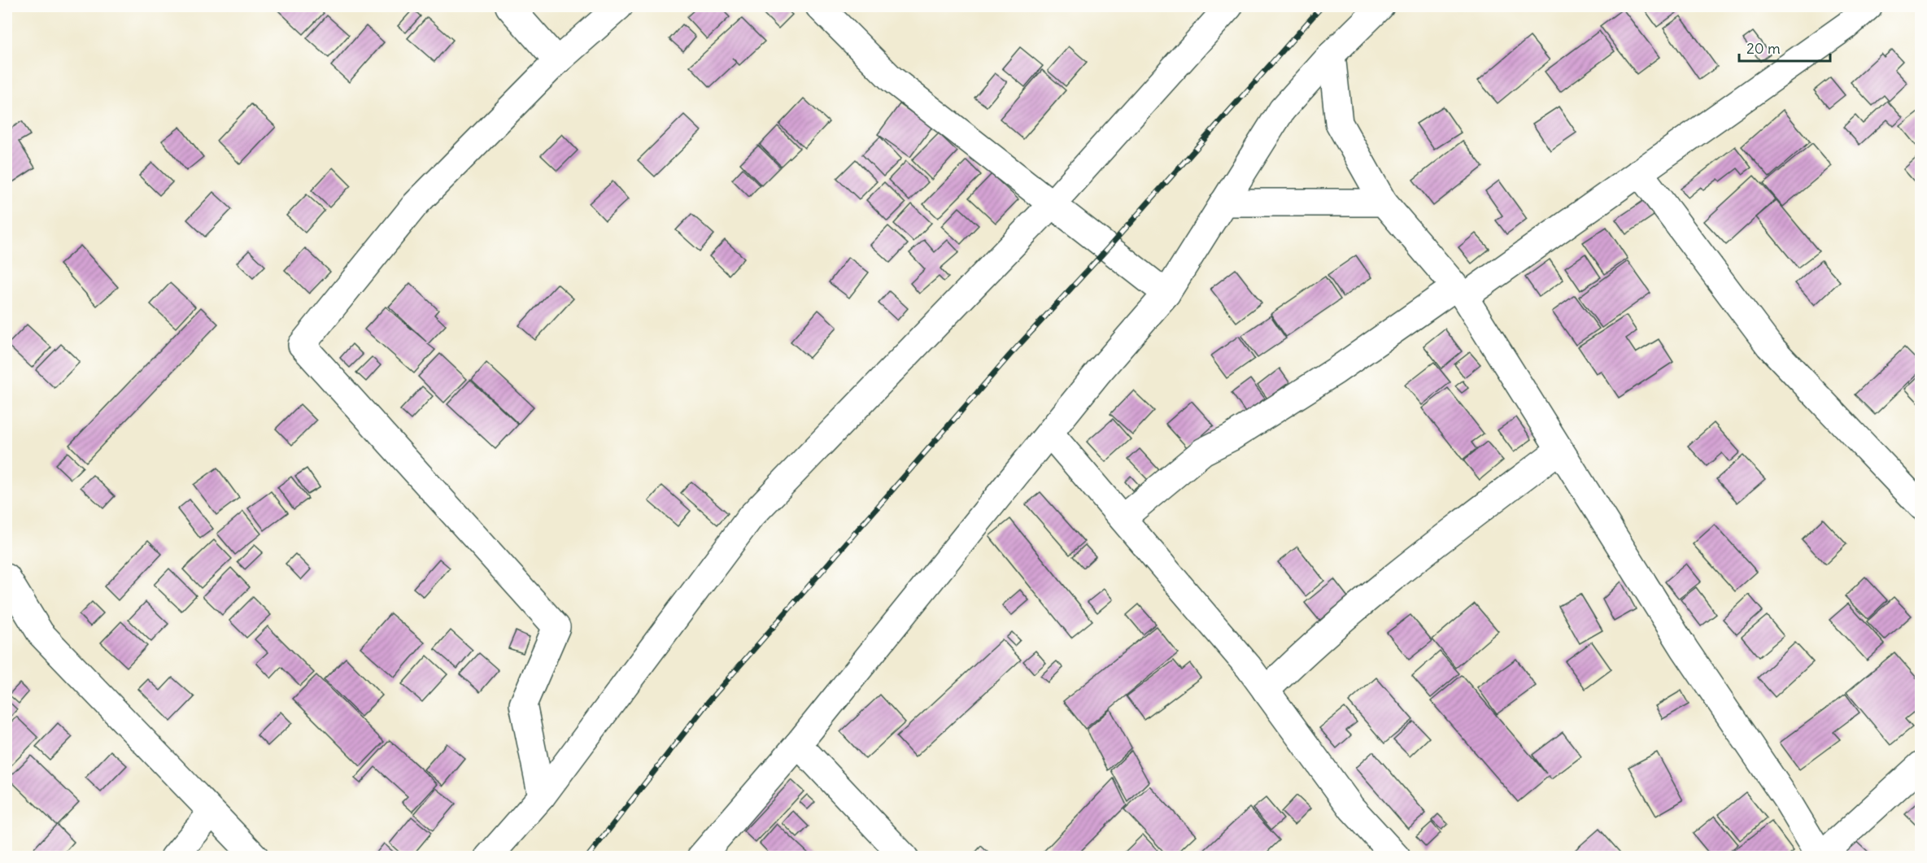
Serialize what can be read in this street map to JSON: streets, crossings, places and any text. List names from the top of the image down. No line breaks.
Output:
{"scale_bar":"20 m"}
